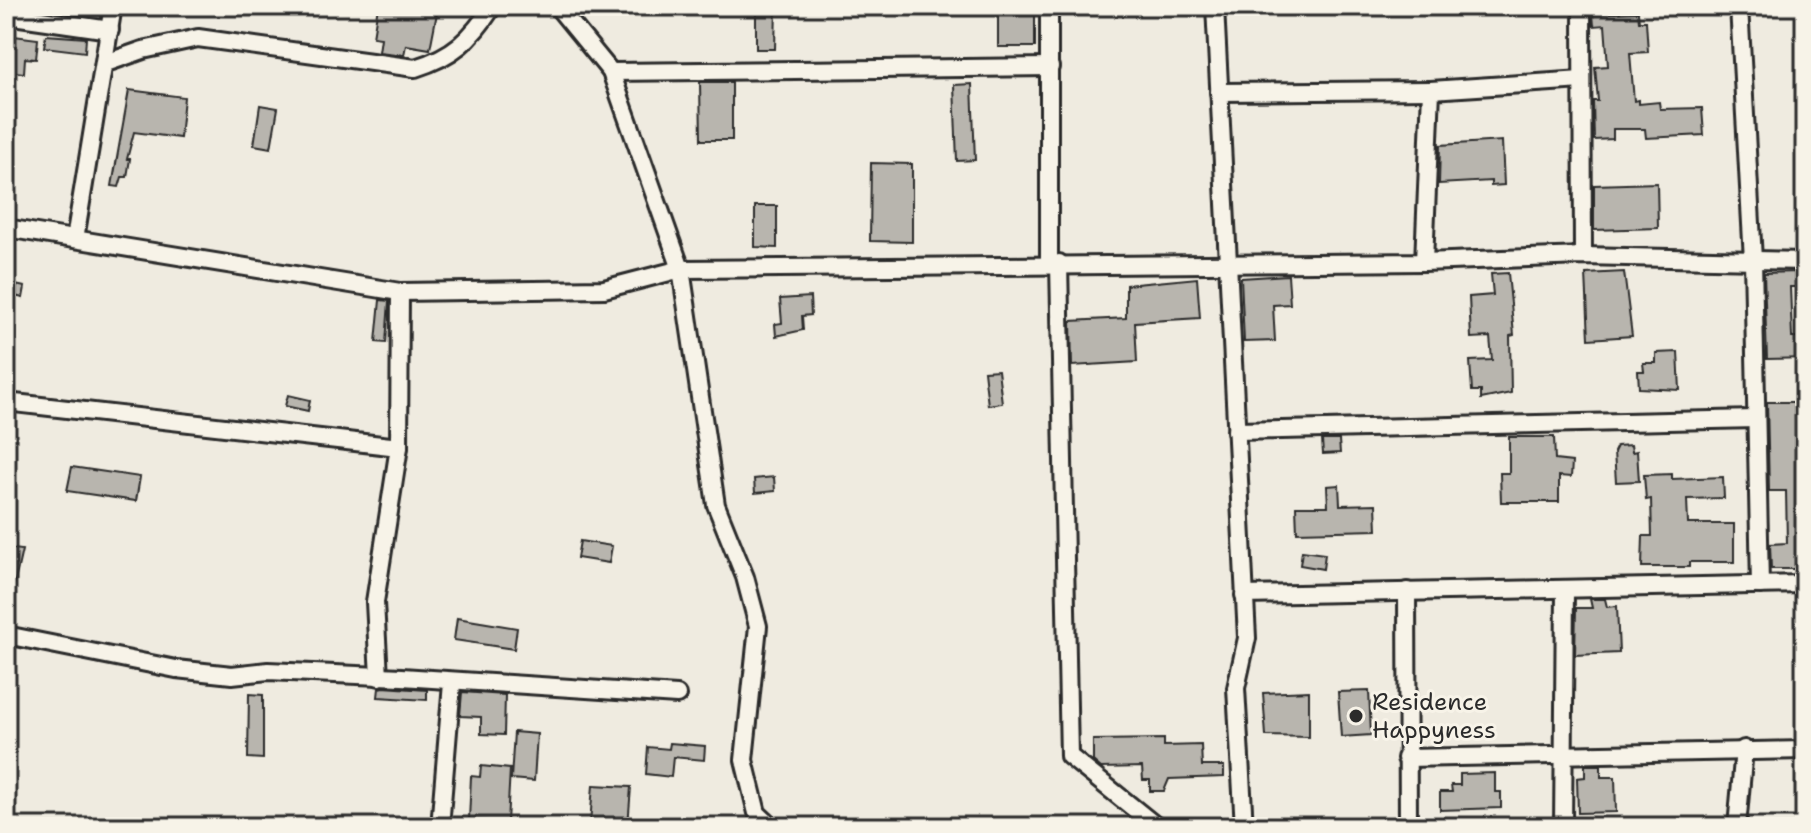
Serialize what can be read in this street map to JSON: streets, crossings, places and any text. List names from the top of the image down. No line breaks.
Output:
{"places":["Residence Happyness"]}
